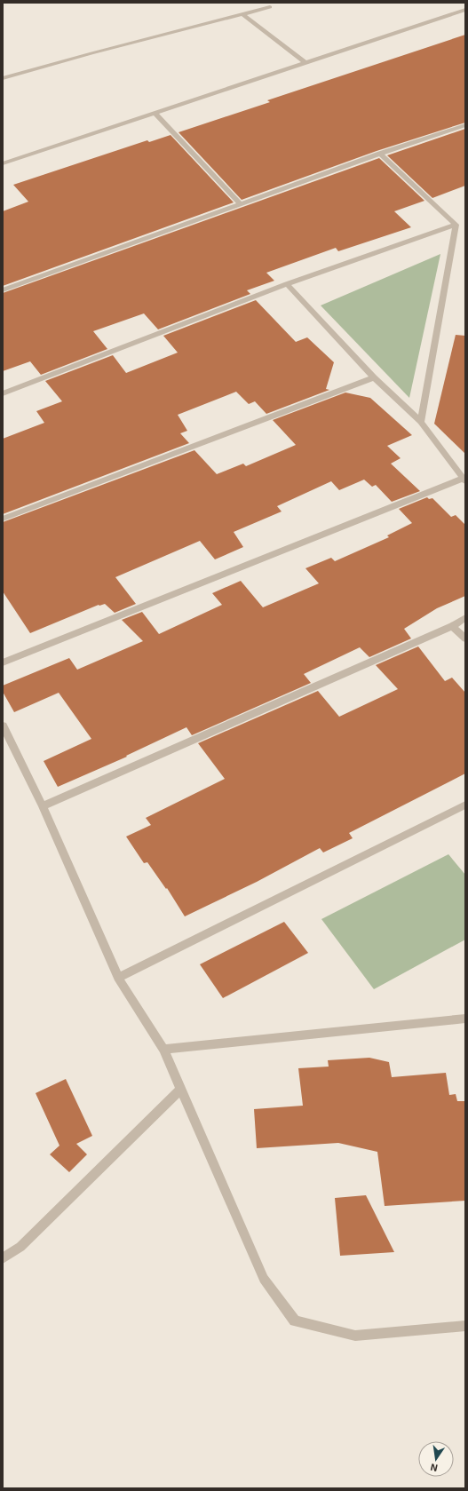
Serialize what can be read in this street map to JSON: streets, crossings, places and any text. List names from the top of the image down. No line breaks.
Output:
{"north":"bottom"}
